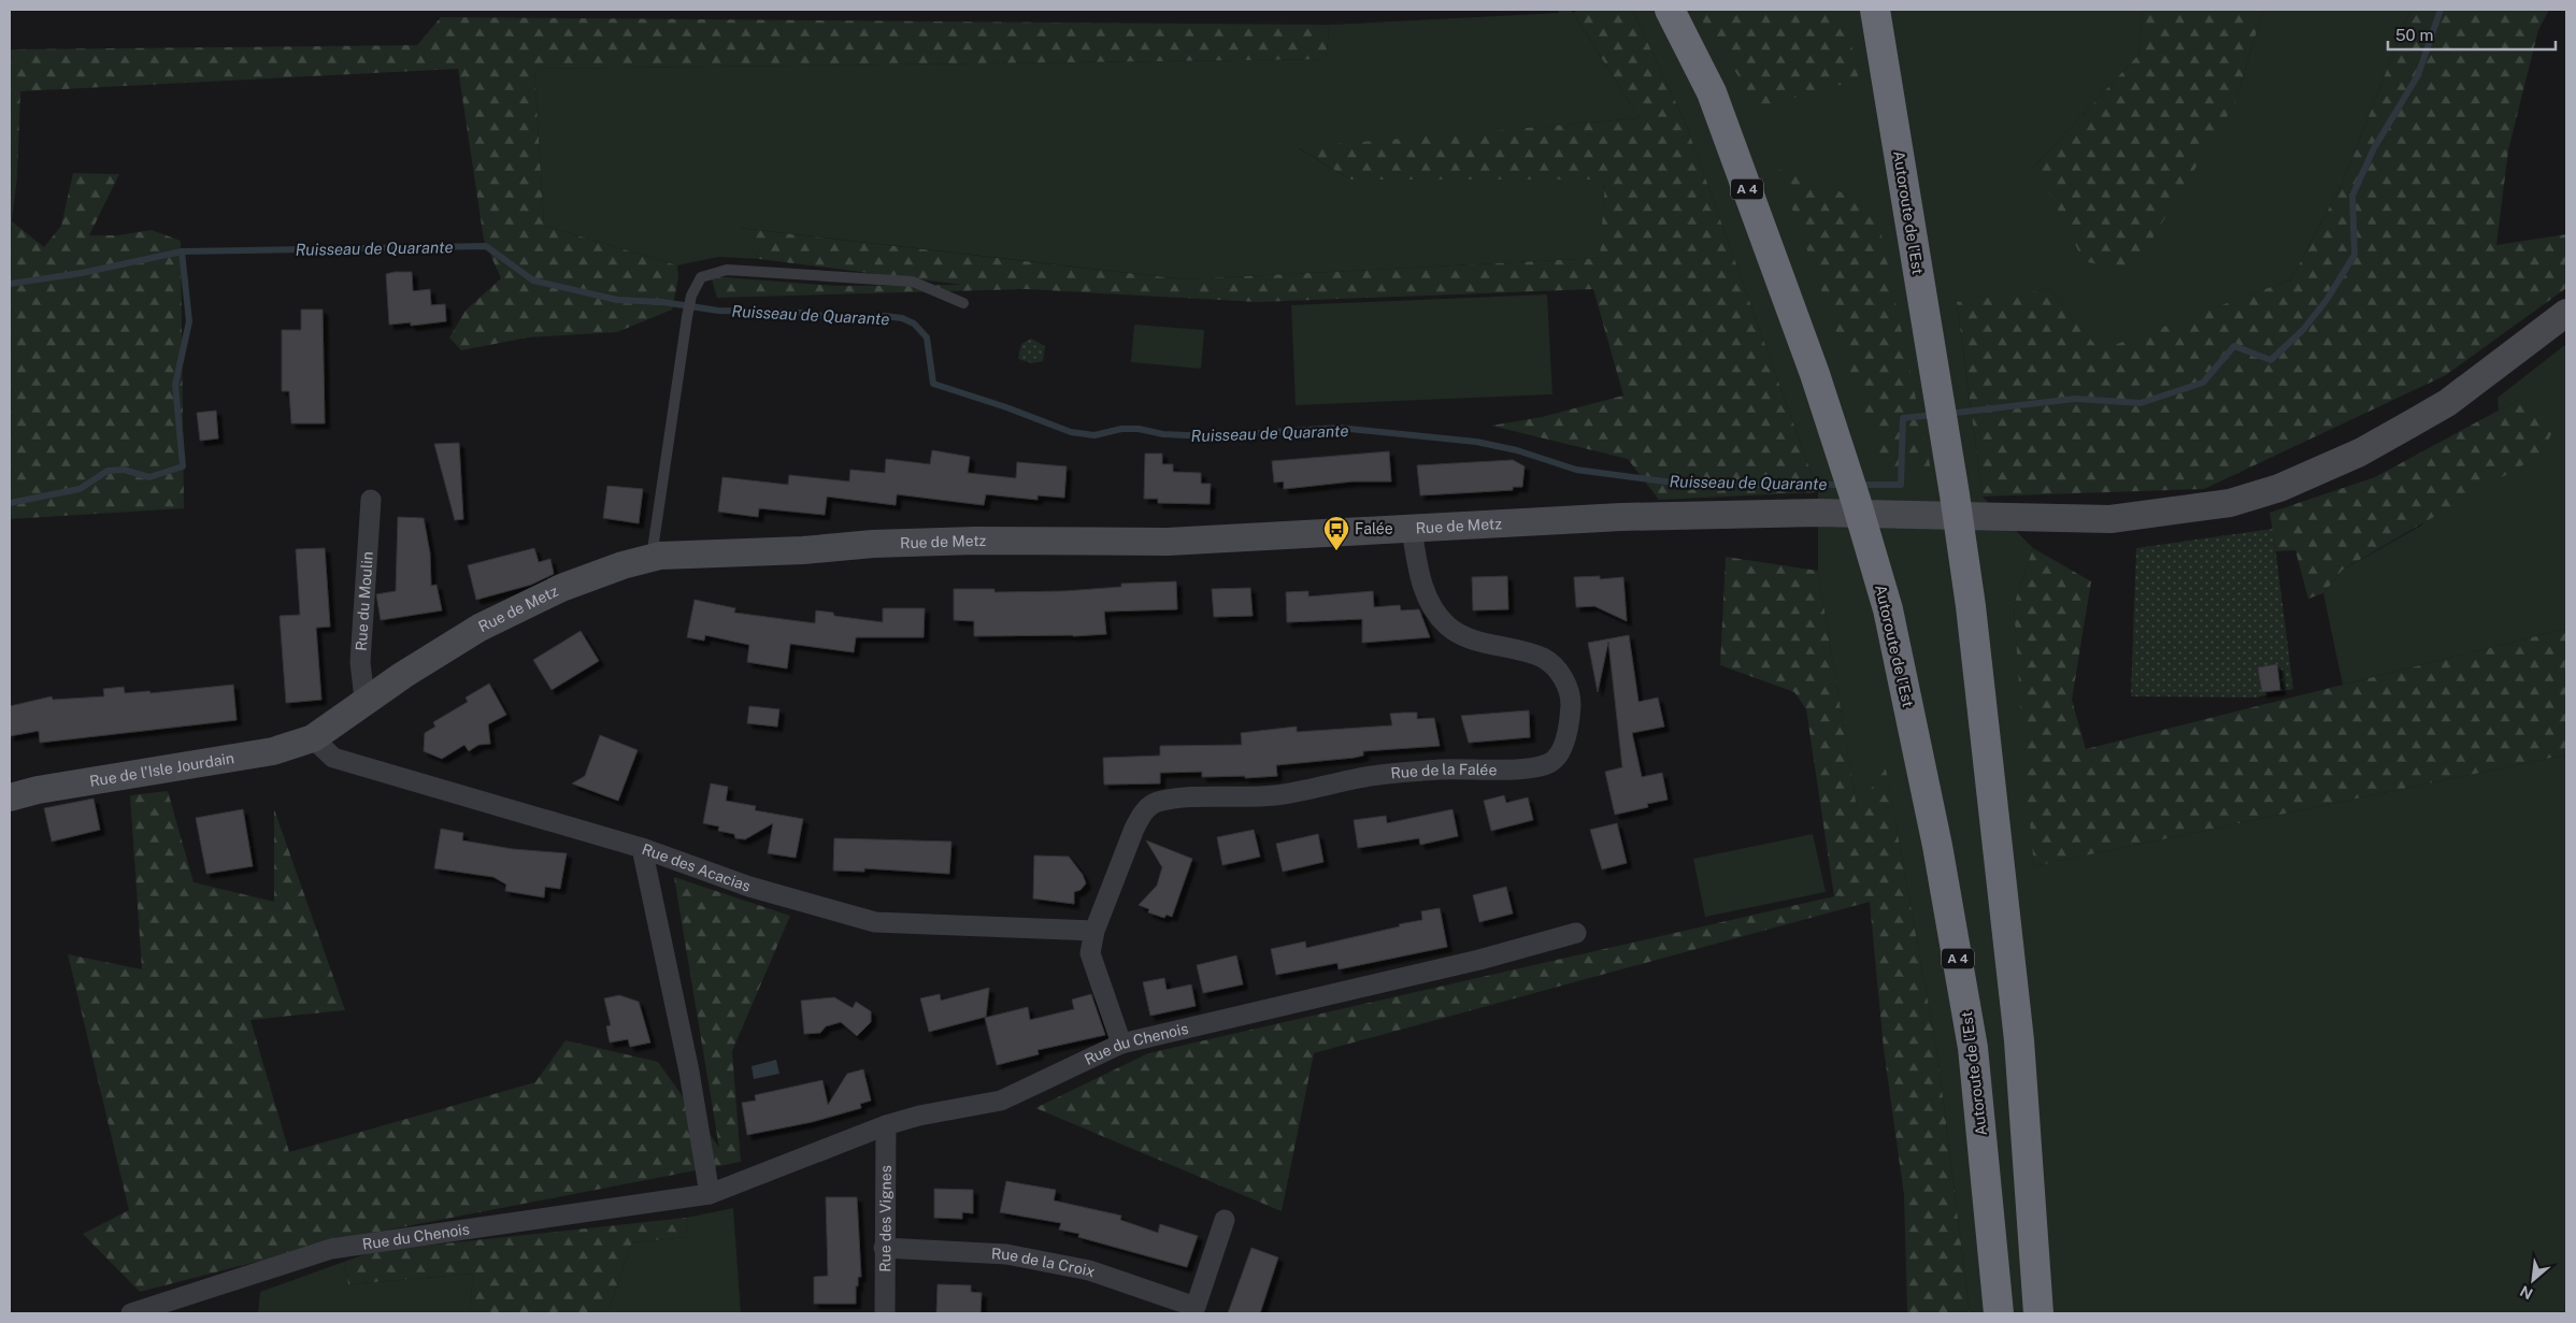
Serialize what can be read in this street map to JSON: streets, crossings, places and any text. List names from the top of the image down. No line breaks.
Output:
{"streets":{"highway":["A 4","Autoroute de l’Est"],"main road":["Rue de Metz","Rue de l'Isle Jourdain"],"street":["Rue du Moulin","Rue de la Falée","Rue des Acacias","Rue du Chenois","Rue des Vignes","Rue de la Croix"]},"crossings":[["Rue de Metz","Rue du Moulin"],["Rue de Metz","Rue de l'Isle Jourdain"],["Rue de Metz","Rue de la Falée"],["Rue de Metz","Rue des Acacias"],["Rue de l'Isle Jourdain","Rue des Acacias"],["Rue de la Falée","Rue des Acacias"],["Rue de la Falée","Rue du Chenois"],["Rue du Chenois","Rue des Vignes"],["Rue des Vignes","Rue de la Croix"]],"water":["Ruisseau de Quarante"],"places":{"bus stop":["Falée"]},"scale_bar":"50 m","north":"bottom left"}
